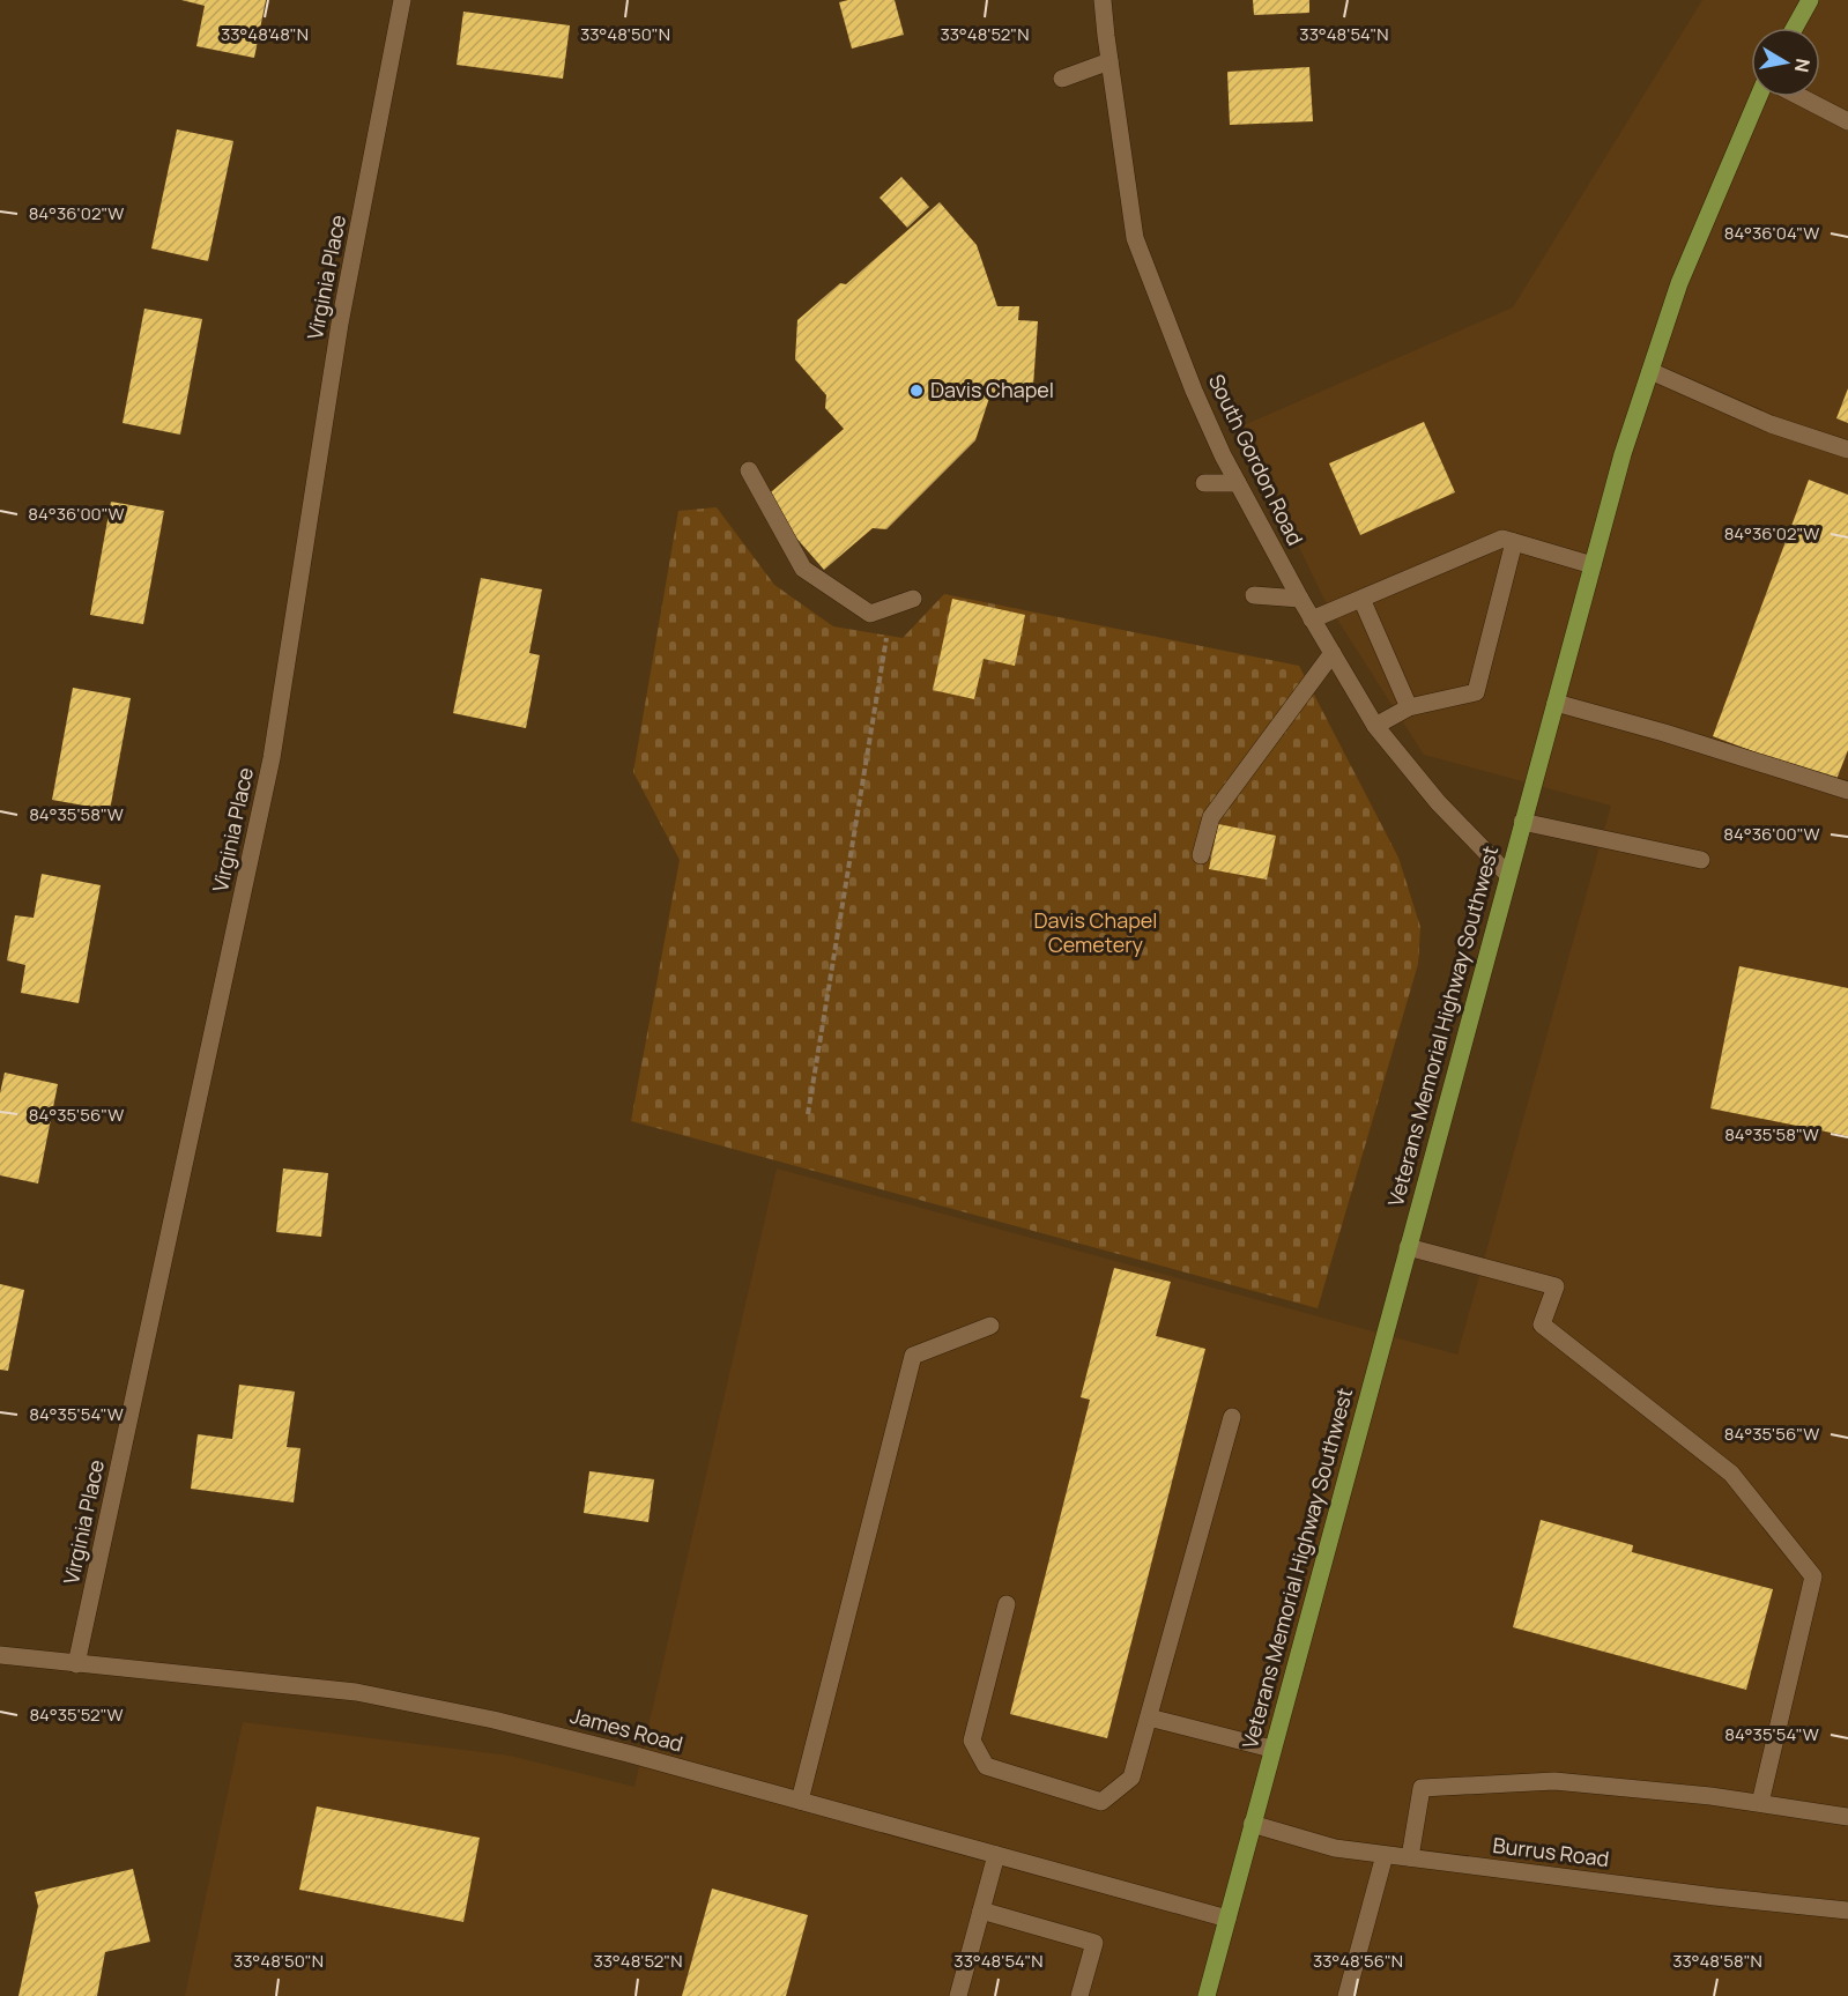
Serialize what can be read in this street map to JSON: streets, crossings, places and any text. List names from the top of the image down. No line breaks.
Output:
{"streets":{"main road":["Veterans Memorial Highway Southwest"],"street":["Virginia Place","South Gordon Road","James Road","Burrus Road"]},"crossings":[["Virginia Place","James Road"],["South Gordon Road","Veterans Memorial Highway Southwest"],["Veterans Memorial Highway Southwest","James Road"],["Veterans Memorial Highway Southwest","Burrus Road"]],"parks":["Davis Chapel Cemetery"],"places":["Davis Chapel"],"north":"right","coordinates":["33°48'48\"N","33°48'50\"N","33°48'52\"N","33°48'54\"N","84°36'02\"W","84°36'04\"W","84°36'00\"W","84°35'58\"W","84°35'56\"W","84°35'54\"W","84°35'52\"W","33°48'56\"N","33°48'58\"N"]}
